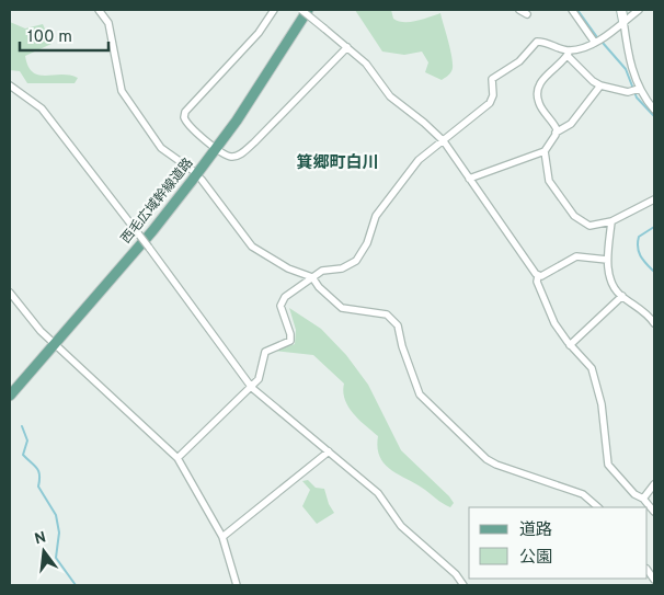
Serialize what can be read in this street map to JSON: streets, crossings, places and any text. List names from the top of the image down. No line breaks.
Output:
{"streets":{"main road":["西毛広域幹線道路"]},"districts":["箕郷町白川"],"legend":["道路","公園"],"scale_bar":"100 m","north":"top"}
